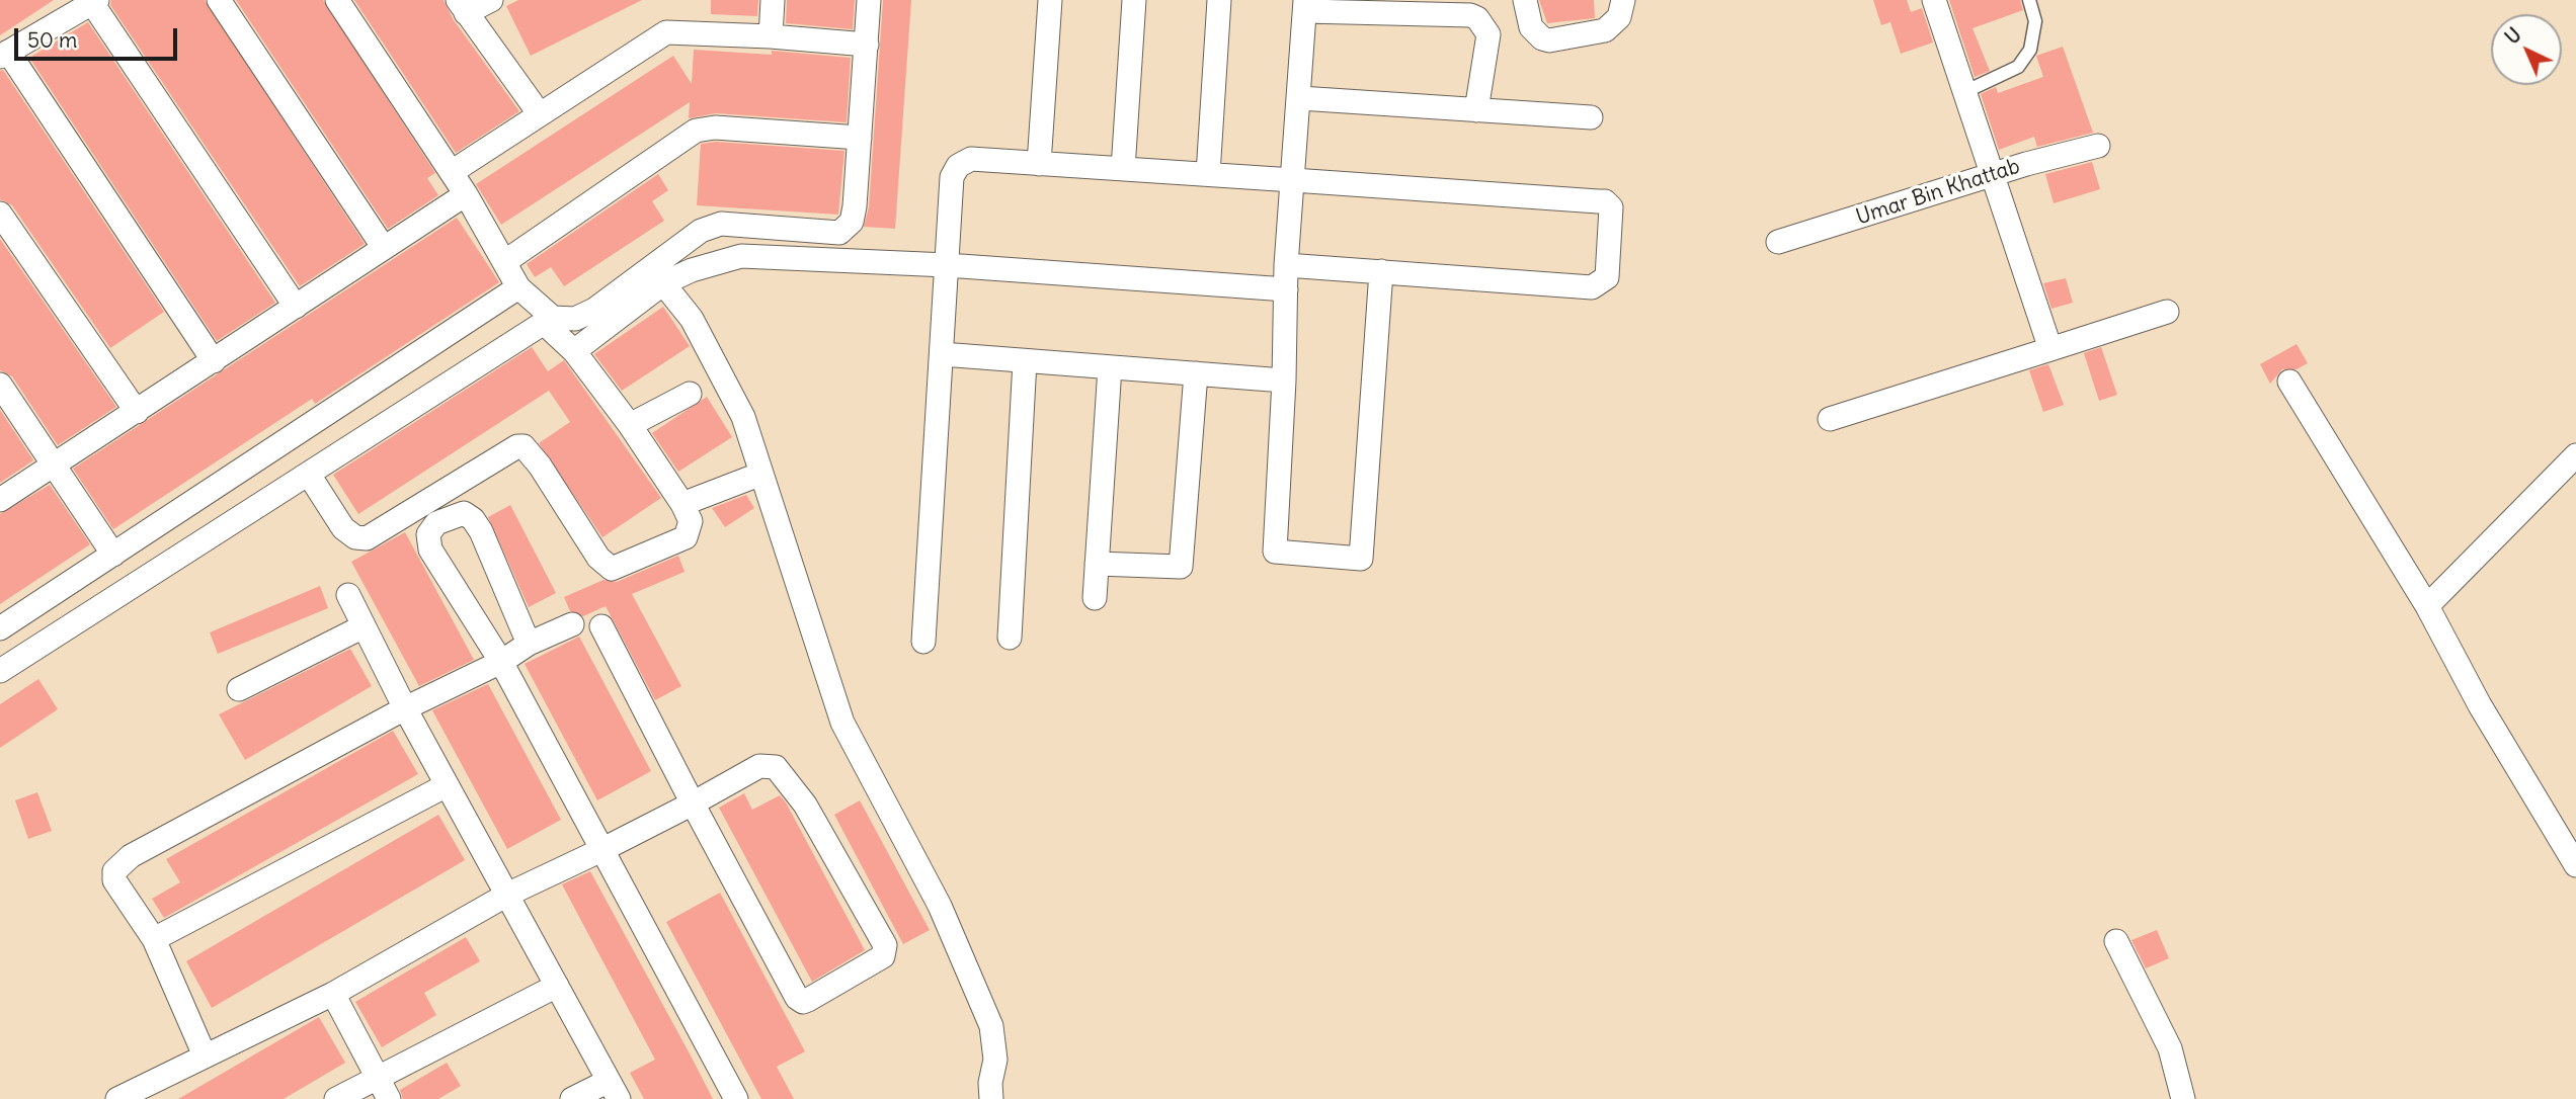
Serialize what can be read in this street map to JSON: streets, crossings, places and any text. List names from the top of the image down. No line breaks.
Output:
{"streets":{"street":["Umar Bin Khattab"]},"scale_bar":"50 m","north":"top left"}
